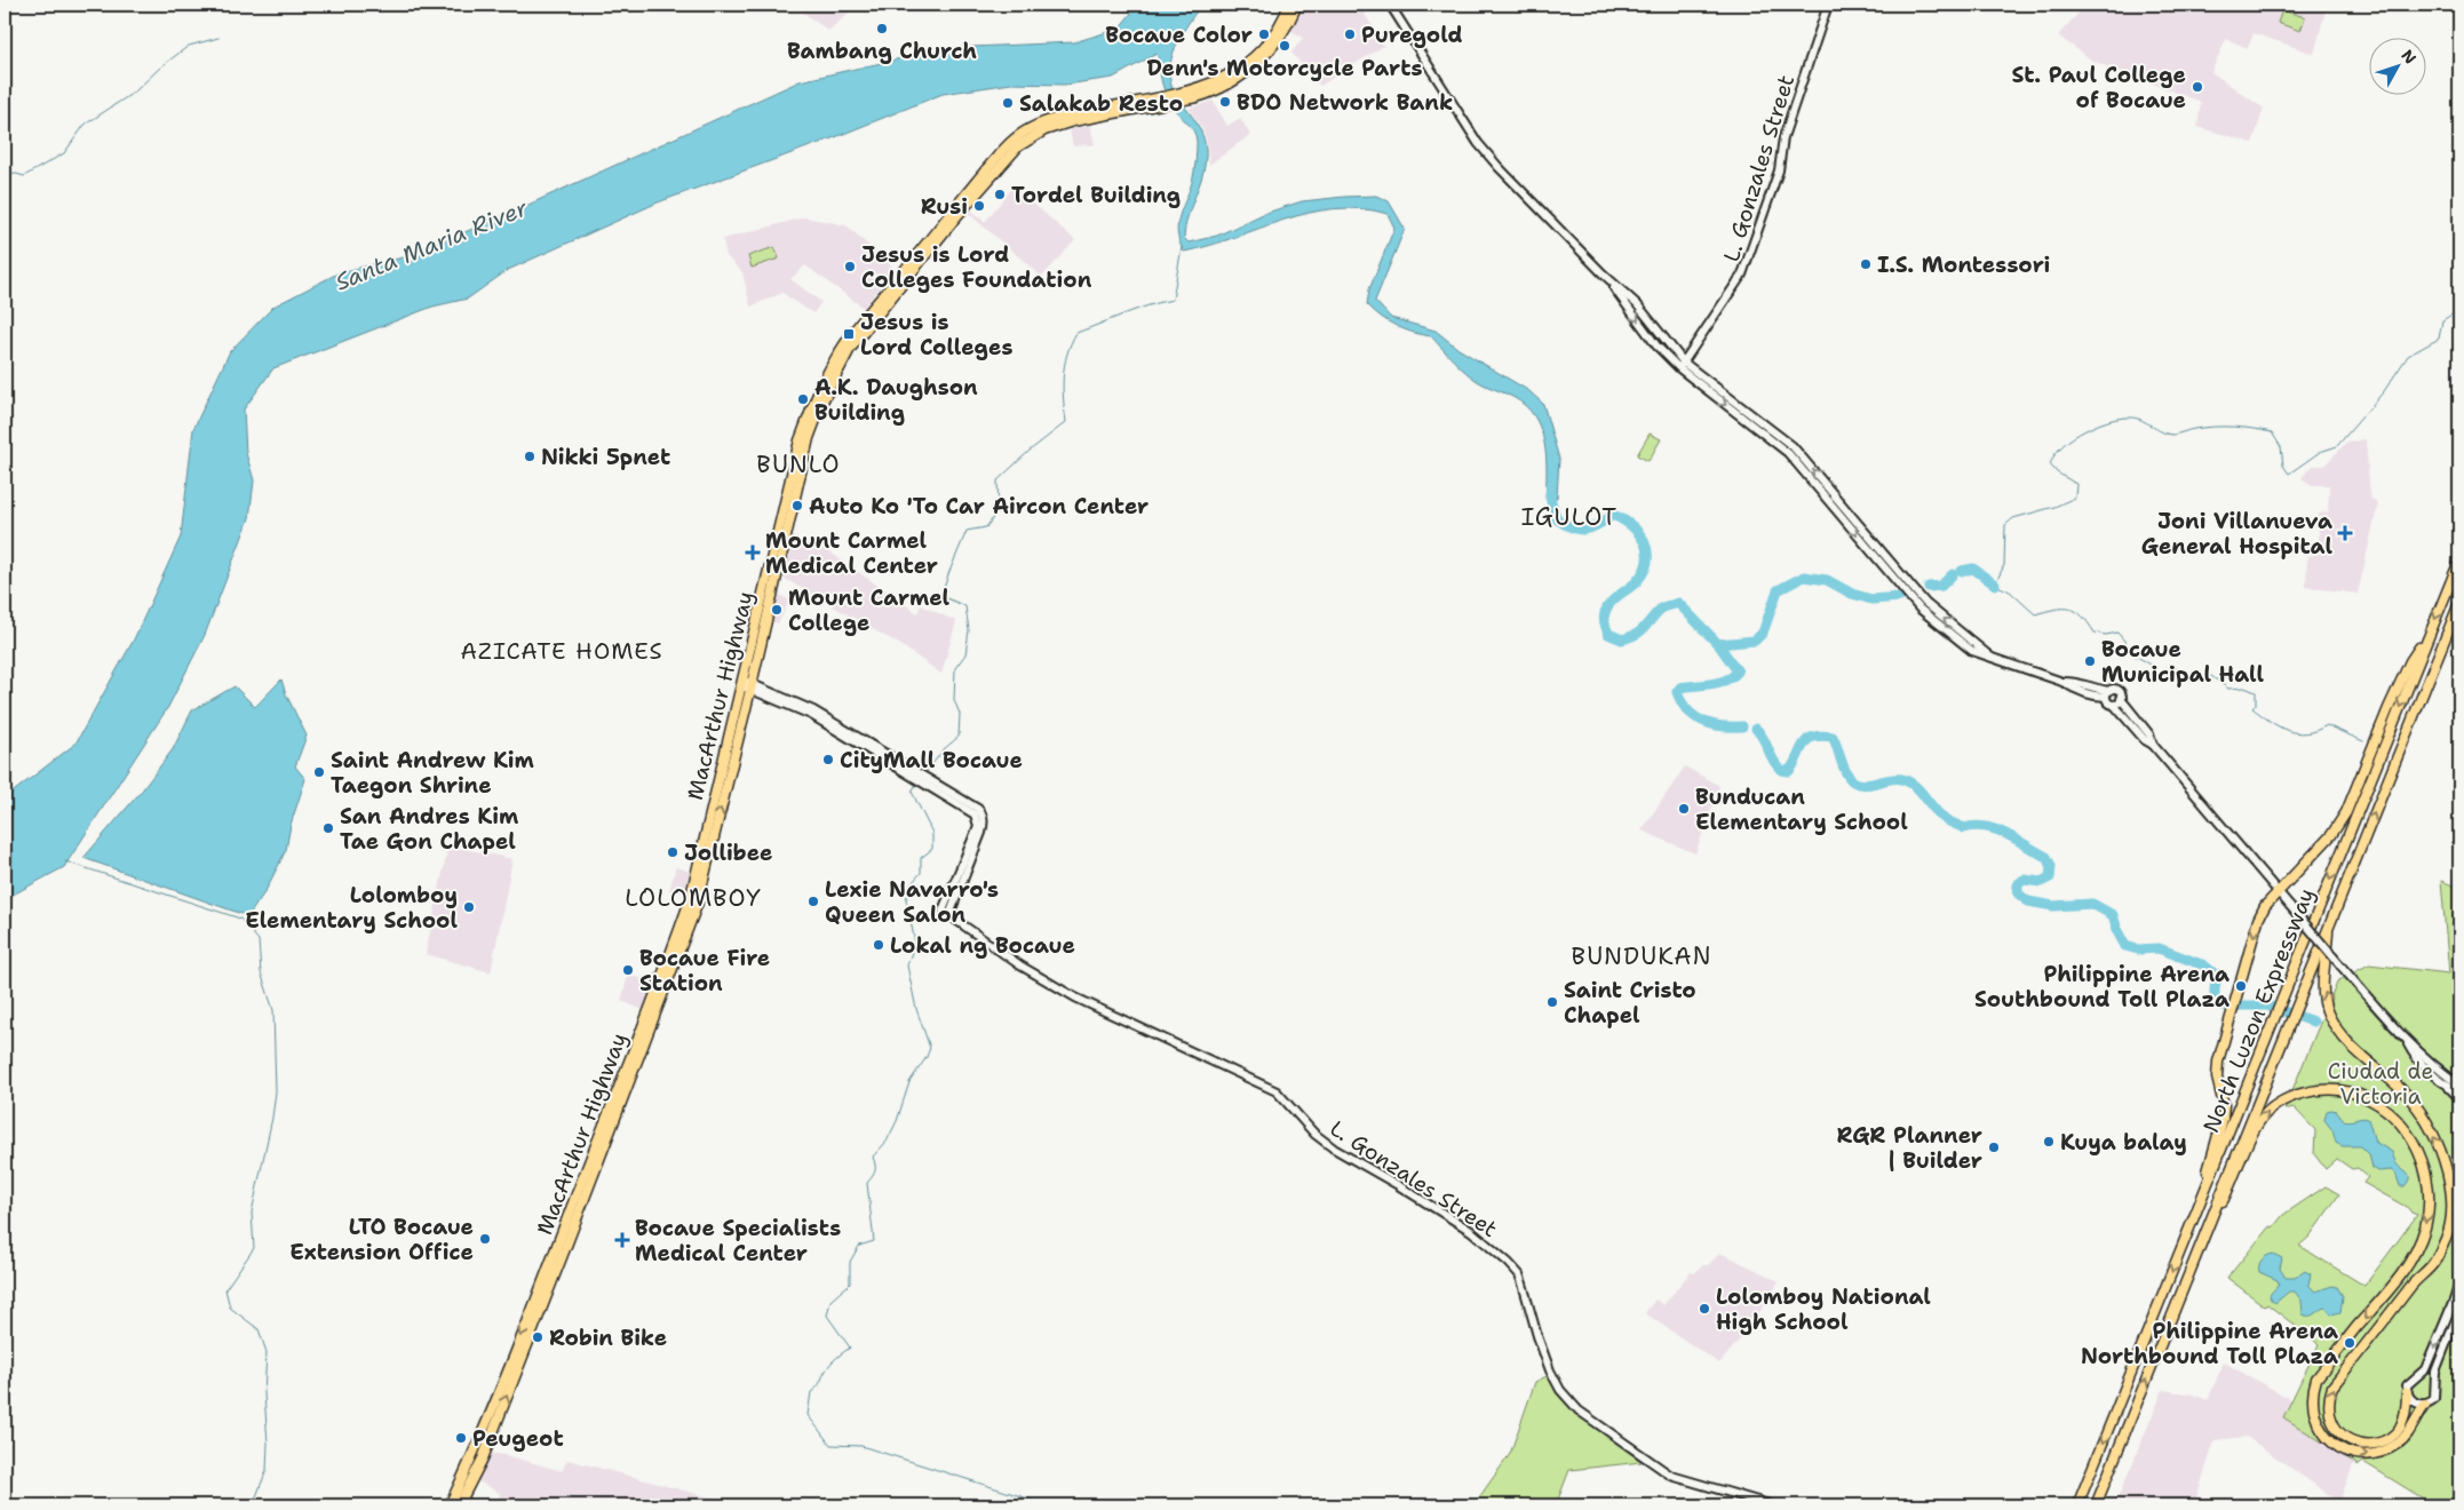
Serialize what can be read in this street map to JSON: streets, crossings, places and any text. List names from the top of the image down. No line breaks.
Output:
{"streets":{"highway":["MacArthur Highway","North Luzon Expressway"],"main road":["L. Gonzales Street"]},"crossings":[["L. Gonzales Street","MacArthur Highway"]],"districts":["BUNLO","IGULOT","AZICATE HOMES","LOLOMBOY","BUNDUKAN"],"water":["Santa Maria River"],"parks":["Ciudad de Victoria"],"places":{"other":["Bambang Church","Bocaue Color","Puregold","Denn's Motorcycle Parts","St. Paul College of Bocaue","BDO Network Bank","Salakab Resto","Tordel Building","Rusi","I.S. Montessori","Jesus is Lord Colleges Foundation","A.K. Daughson Building","Nikki 5pnet","Auto Ko 'To Car Aircon Center","Mount Carmel College","Bocaue Municipal Hall","CityMall Bocaue","Saint Andrew Kim Taegon Shrine","Bunducan Elementary School","San Andres Kim Tae Gon Chapel","Jollibee","Lexie Navarro's Queen Salon","Lolomboy Elementary School","Lokal ng Bocaue","Bocaue Fire Station","Philippine Arena Southbound Toll Plaza","Saint Cristo Chapel","Kuya balay","RGR Planner | Builder","LTO Bocaue Extension Office","Lolomboy National High School","Robin Bike","Philippine Arena Northbound Toll Plaza","Peugeot"],"transit":["Jesus is Lord Colleges"],"health":["Joni Villanueva General Hospital","Mount Carmel Medical Center","Bocaue Specialists Medical Center"]},"north":"top right"}
